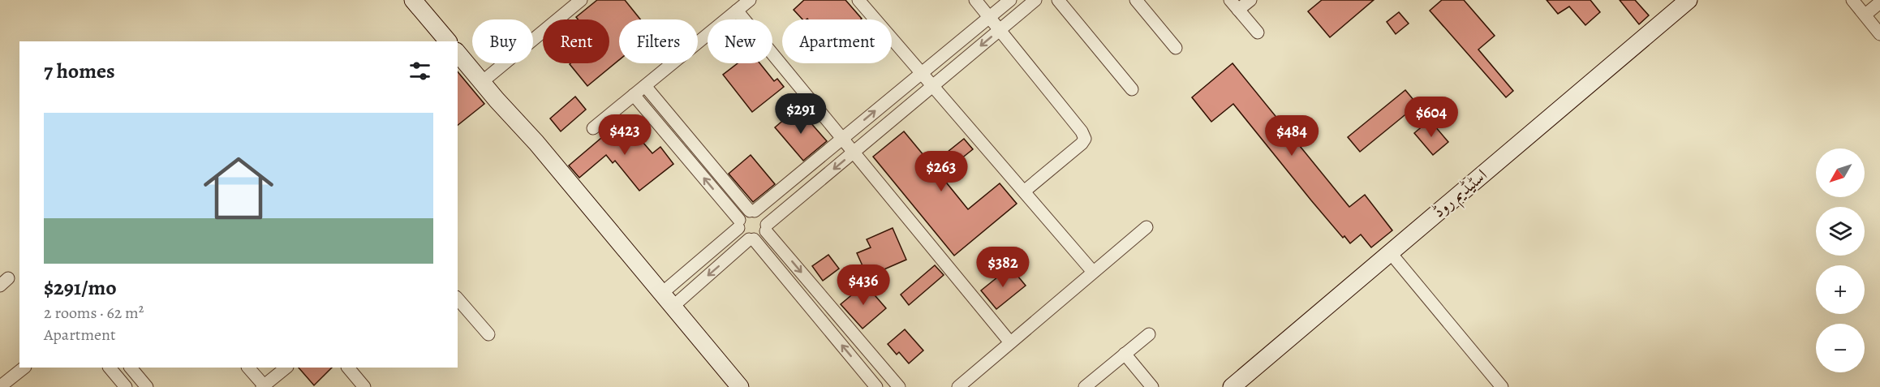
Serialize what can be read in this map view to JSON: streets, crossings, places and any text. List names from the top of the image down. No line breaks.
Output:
{"streets":{"main road":["اسٹیڈیم روڈ"]},"north":"bottom left","page":{"chip":["Buy","Rent","Filters","New","Apartment"],"heading":"7 homes","price":["$291","$604","$423","$484","$263","$382","$436"],"list":[{"name":"$291/mo","note":"2 rooms · 62 m² · Apartment"}],"map_buttons":["+","−"]}}
